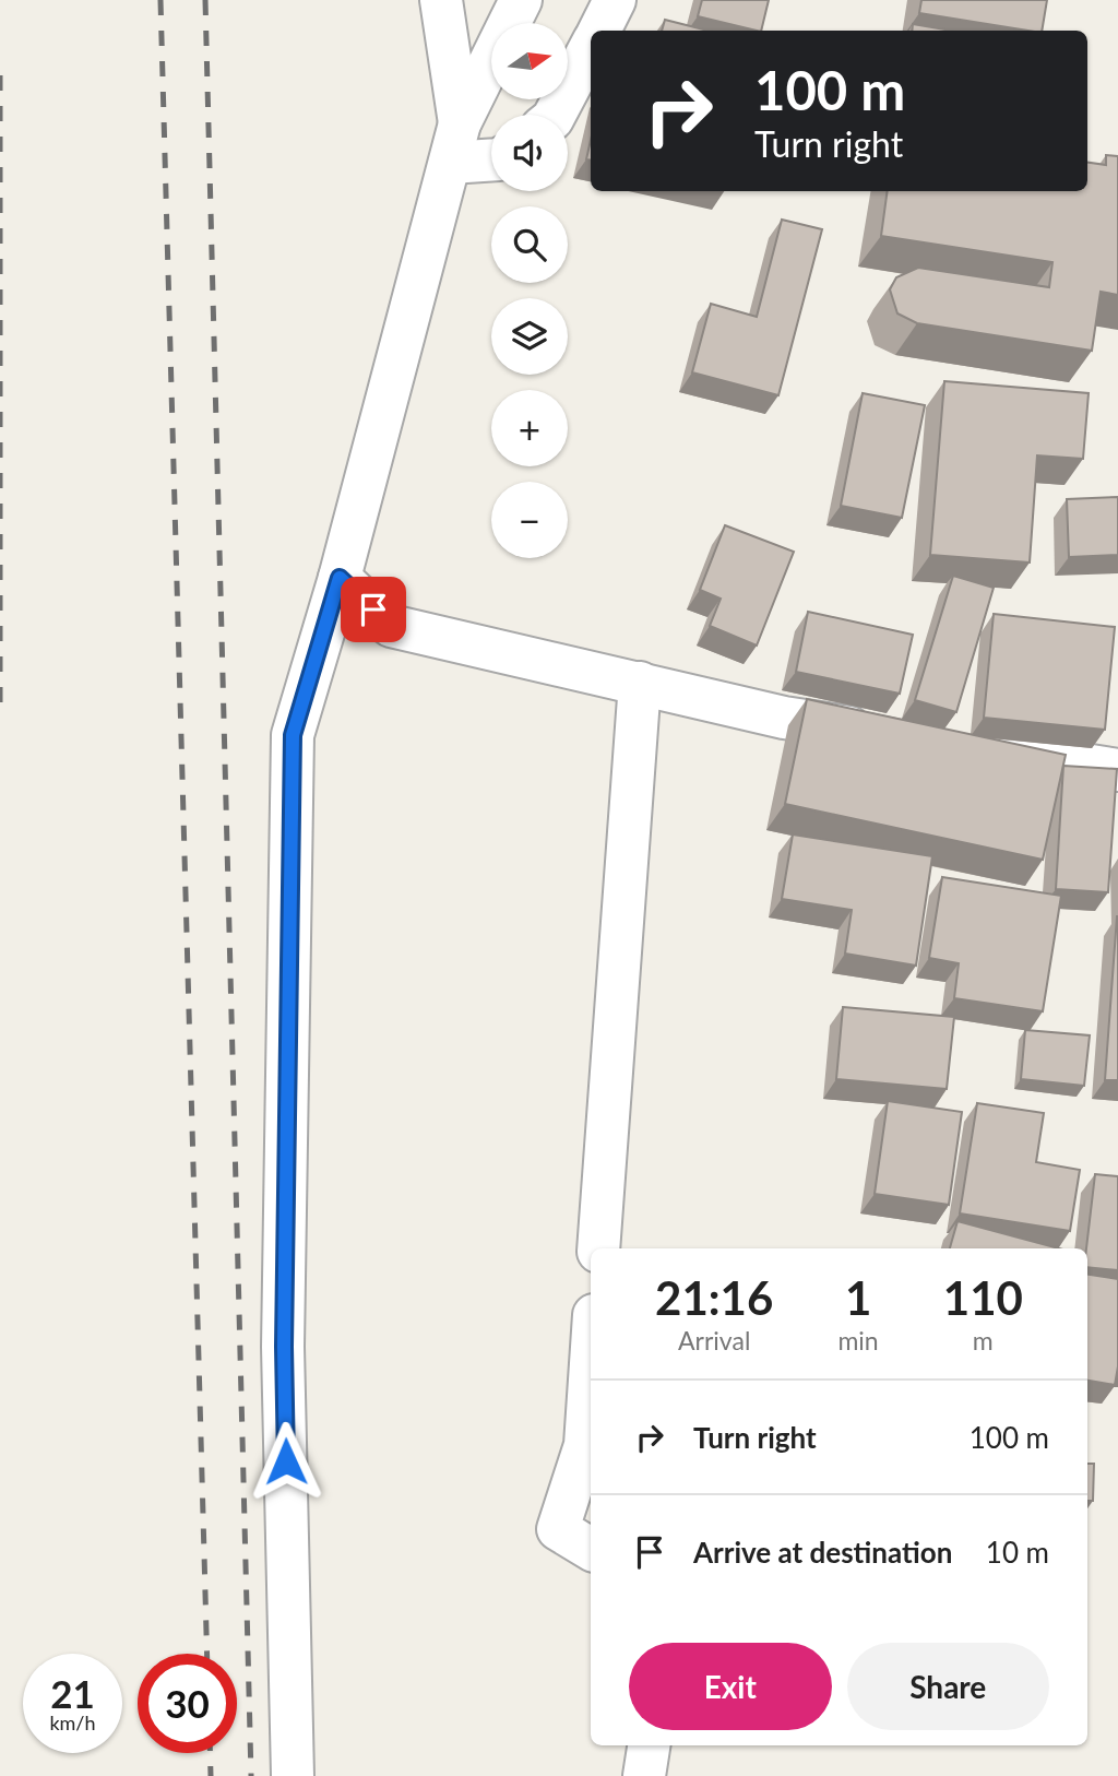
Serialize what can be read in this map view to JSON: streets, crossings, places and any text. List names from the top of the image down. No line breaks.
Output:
{"north":"right","page":{"map_buttons":["+","−"],"turn":["100 m","Turn right"],"eta":["21:16","Arrival","1","min","110","m"],"list":[{"name":"Turn right","value":"100 m"},{"name":"Arrive at destination","value":"10 m"}],"buttons":["Exit","Share"],"speed":"21 km/h","limit":"30"}}
